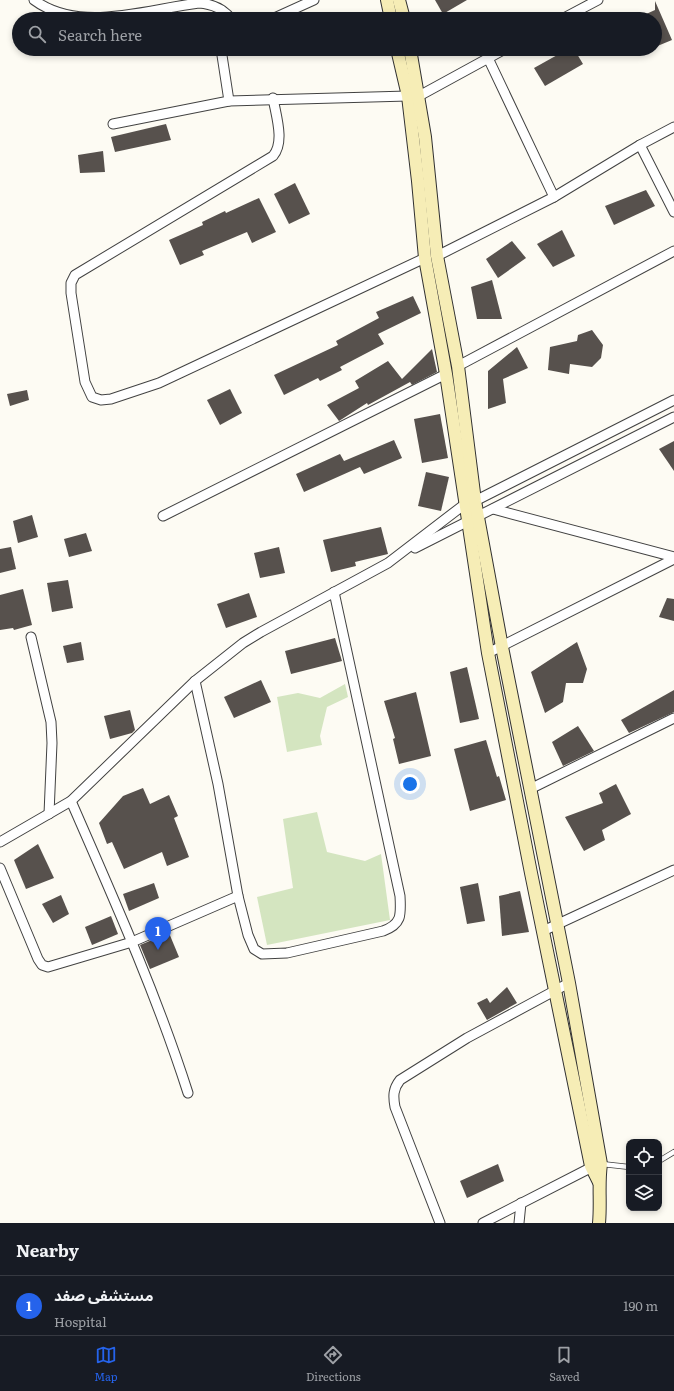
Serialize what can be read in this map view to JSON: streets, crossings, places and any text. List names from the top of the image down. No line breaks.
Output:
{"page":{"search":"Search here","pins":"1","heading":"Nearby","list":[{"mark":"1","name":"مستشفى صفد","note":"Hospital","value":"190 m"}],"nav":["Map","Directions","Saved"]}}
